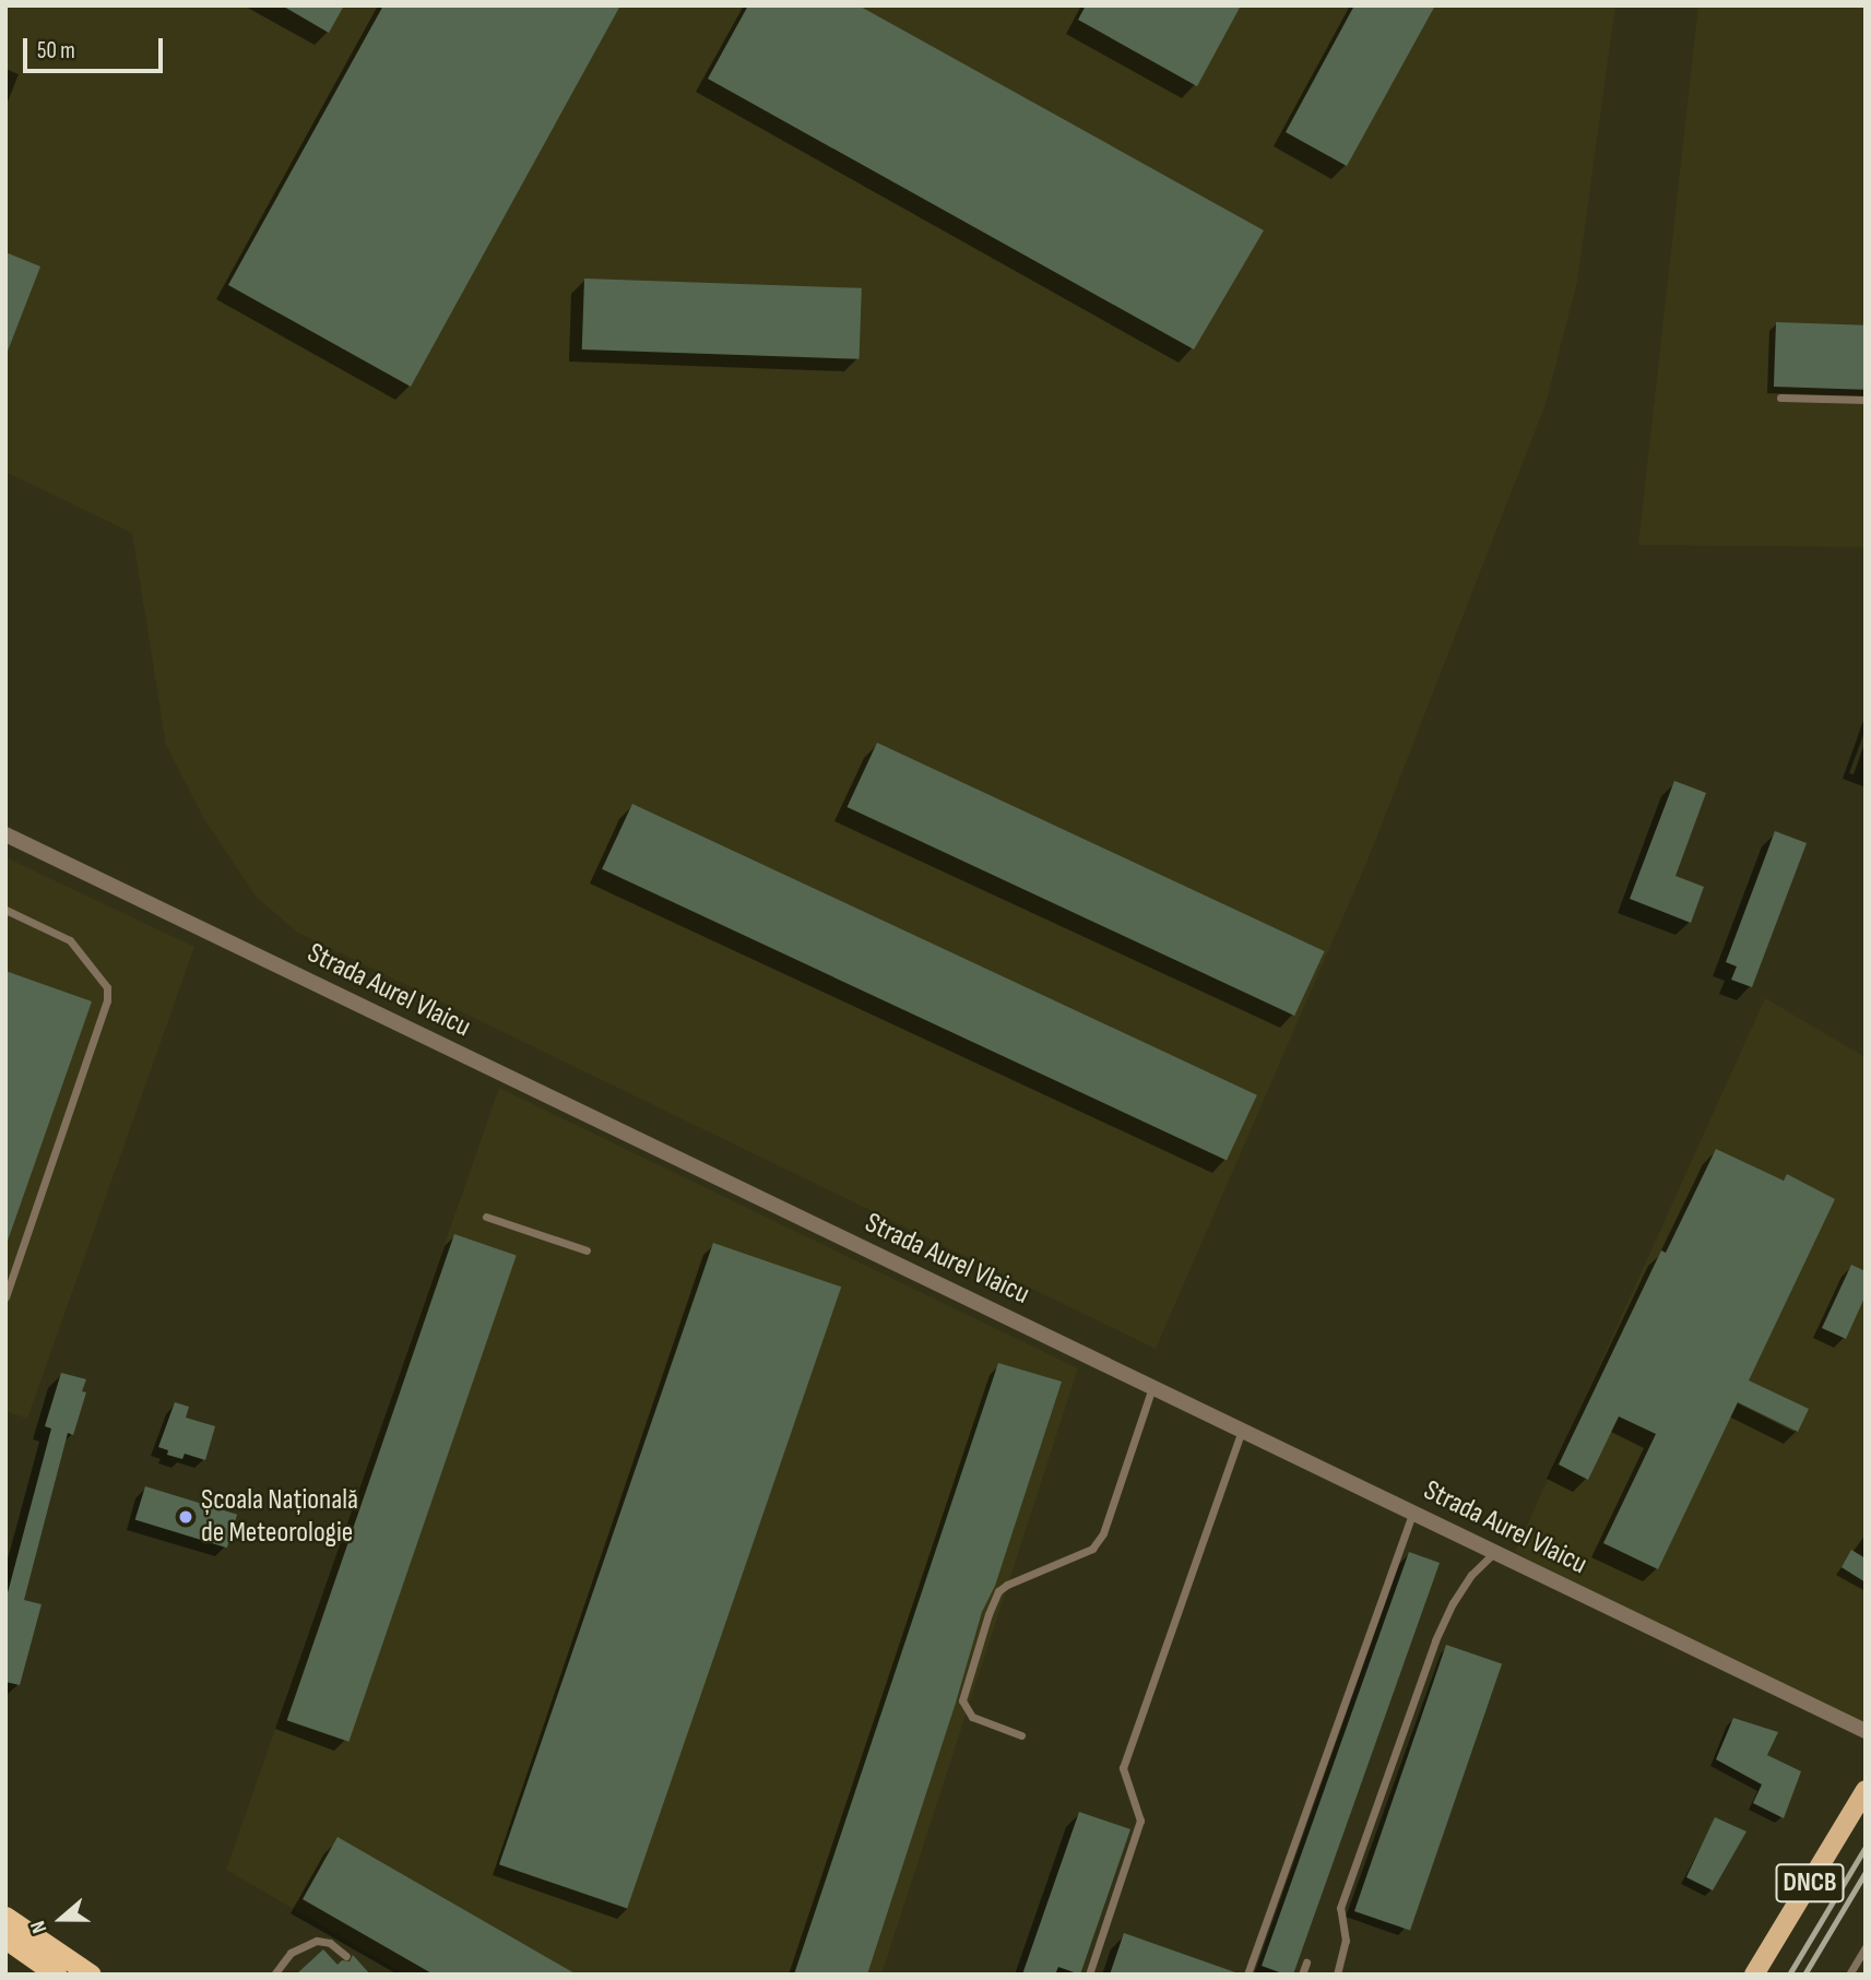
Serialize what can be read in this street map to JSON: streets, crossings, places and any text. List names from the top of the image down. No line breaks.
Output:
{"streets":{"main road":["DNCB"],"street":["Strada Aurel Vlaicu"]},"places":["Școala Națională de Meteorologie"],"scale_bar":"50 m","north":"left"}
